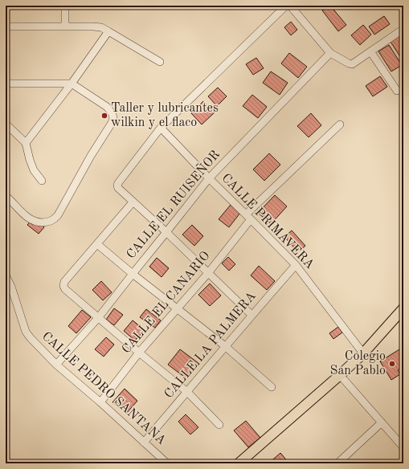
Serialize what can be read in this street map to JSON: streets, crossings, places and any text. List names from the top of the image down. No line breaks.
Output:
{"streets":{"street":["CALLE EL RUISEÑOR","CALLE PRIMAVERA","CALLE EL CANARIO","CALLE LA PALMERA","CALLE PEDRO SANTANA"]},"crossings":[["CALLE EL RUISEÑOR","CALLE PRIMAVERA"],["CALLE EL RUISEÑOR","CALLE PEDRO SANTANA"],["CALLE PRIMAVERA","CALLE EL CANARIO"],["CALLE PRIMAVERA","CALLE LA PALMERA"],["CALLE EL CANARIO","CALLE PEDRO SANTANA"],["CALLE LA PALMERA","CALLE PEDRO SANTANA"]],"places":["Taller y lubricantes wilkin y el flaco","Colegio San Pablo"]}
